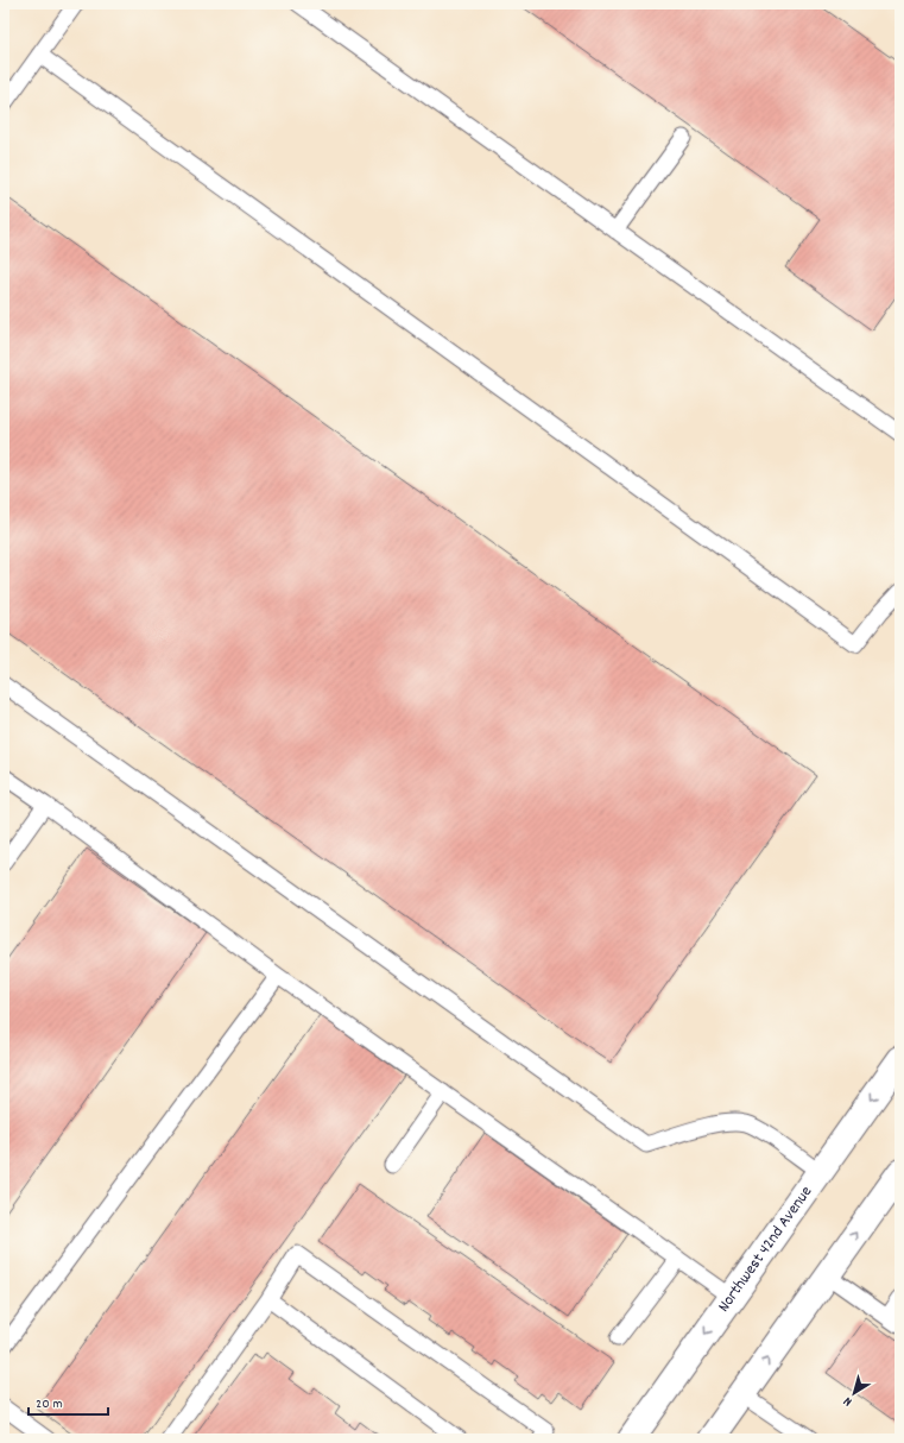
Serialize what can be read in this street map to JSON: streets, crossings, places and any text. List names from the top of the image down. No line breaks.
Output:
{"streets":{"main road":["Northwest 42nd Avenue"]},"scale_bar":"20 m","north":"bottom left"}
